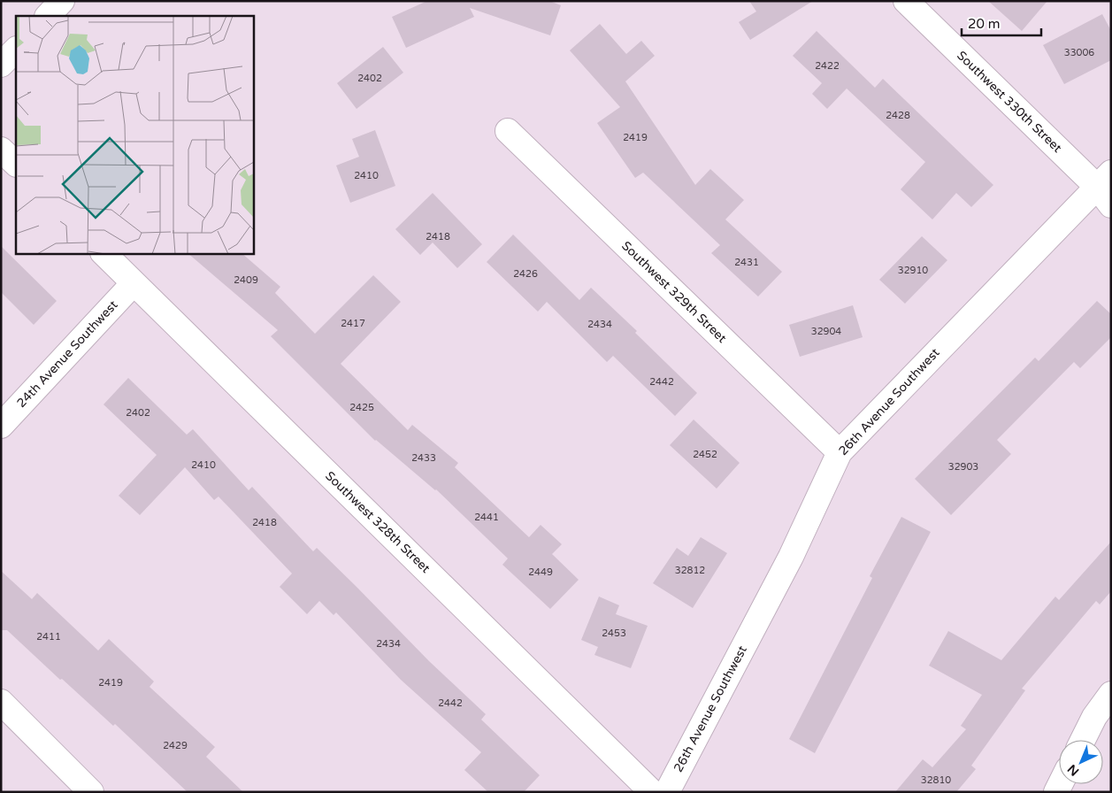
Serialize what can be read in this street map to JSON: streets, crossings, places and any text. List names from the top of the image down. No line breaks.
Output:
{"streets":{"street":["Southwest 330th Street","Southwest 329th Street","24th Avenue Southwest","26th Avenue Southwest","Southwest 328th Street"]},"crossings":[["Southwest 330th Street","26th Avenue Southwest"],["Southwest 329th Street","26th Avenue Southwest"],["24th Avenue Southwest","Southwest 328th Street"]],"house_numbers":["33006","2422","2402","2428","2419","2410","2418","2431","32910","2426","2409","2417","2434","32904","2442","2425","2402","2452","2433","2410","32903","2441","2418","32812","2449","2453","2411","2434","2419","2442","2429","32810"],"scale_bar":"20 m","north":"bottom left"}
